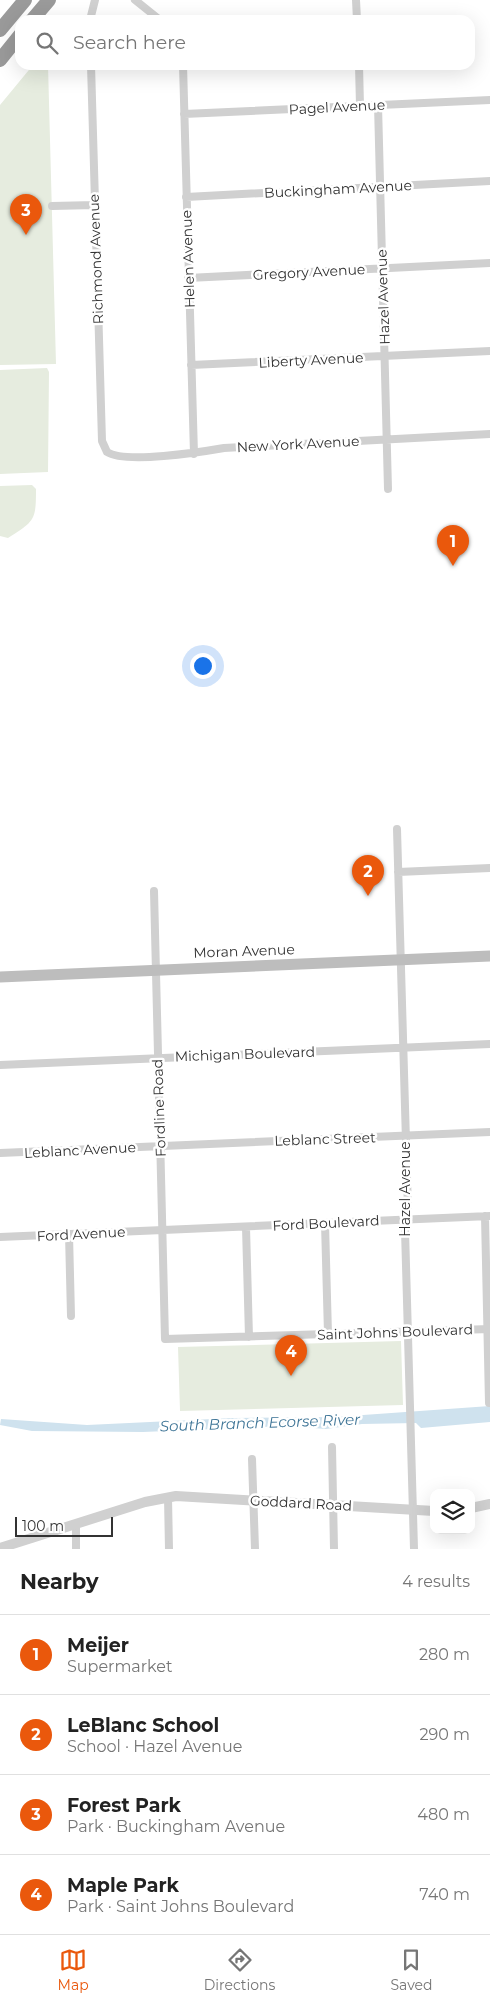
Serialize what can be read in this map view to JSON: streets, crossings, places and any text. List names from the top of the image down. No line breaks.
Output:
{"streets":{"main road":["Moran Avenue"],"street":["Pagel Avenue","Buckingham Avenue","Richmond Avenue","Helen Avenue","Gregory Avenue","Hazel Avenue","Liberty Avenue","New York Avenue","Michigan Boulevard","Fordline Road","Leblanc Street","Leblanc Avenue","Ford Boulevard","Ford Avenue","Saint Johns Boulevard","Goddard Road"]},"crossings":[["Pagel Avenue","Helen Avenue"],["Pagel Avenue","Hazel Avenue"],["Buckingham Avenue","Helen Avenue"],["Buckingham Avenue","Hazel Avenue"],["Richmond Avenue","New York Avenue"],["Helen Avenue","Gregory Avenue"],["Helen Avenue","Liberty Avenue"],["Helen Avenue","New York Avenue"],["Gregory Avenue","Hazel Avenue"],["Hazel Avenue","Liberty Avenue"],["Hazel Avenue","New York Avenue"],["Hazel Avenue","Moran Avenue"],["Hazel Avenue","Michigan Boulevard"],["Hazel Avenue","Leblanc Street"],["Hazel Avenue","Ford Boulevard"],["Hazel Avenue","Saint Johns Boulevard"],["Hazel Avenue","Goddard Road"],["Moran Avenue","Fordline Road"],["Michigan Boulevard","Fordline Road"],["Fordline Road","Leblanc Street"],["Fordline Road","Leblanc Avenue"],["Fordline Road","Ford Boulevard"],["Fordline Road","Ford Avenue"],["Fordline Road","Saint Johns Boulevard"],["Leblanc Street","Leblanc Avenue"],["Ford Boulevard","Ford Avenue"]],"water":["South Branch Ecorse River"],"scale_bar":"100 m","page":{"search":"Search here","pins":["3","1","2","4"],"scale":"100 m","heading":["Nearby","4 results"],"list":[{"mark":"1","name":"Meijer","note":"Supermarket","value":"280 m"},{"mark":"2","name":"LeBlanc School","note":"School · Hazel Avenue","value":"290 m"},{"mark":"3","name":"Forest Park","note":"Park · Buckingham Avenue","value":"480 m"},{"mark":"4","name":"Maple Park","note":"Park · Saint Johns Boulevard","value":"740 m"}],"nav":["Map","Directions","Saved"]}}
